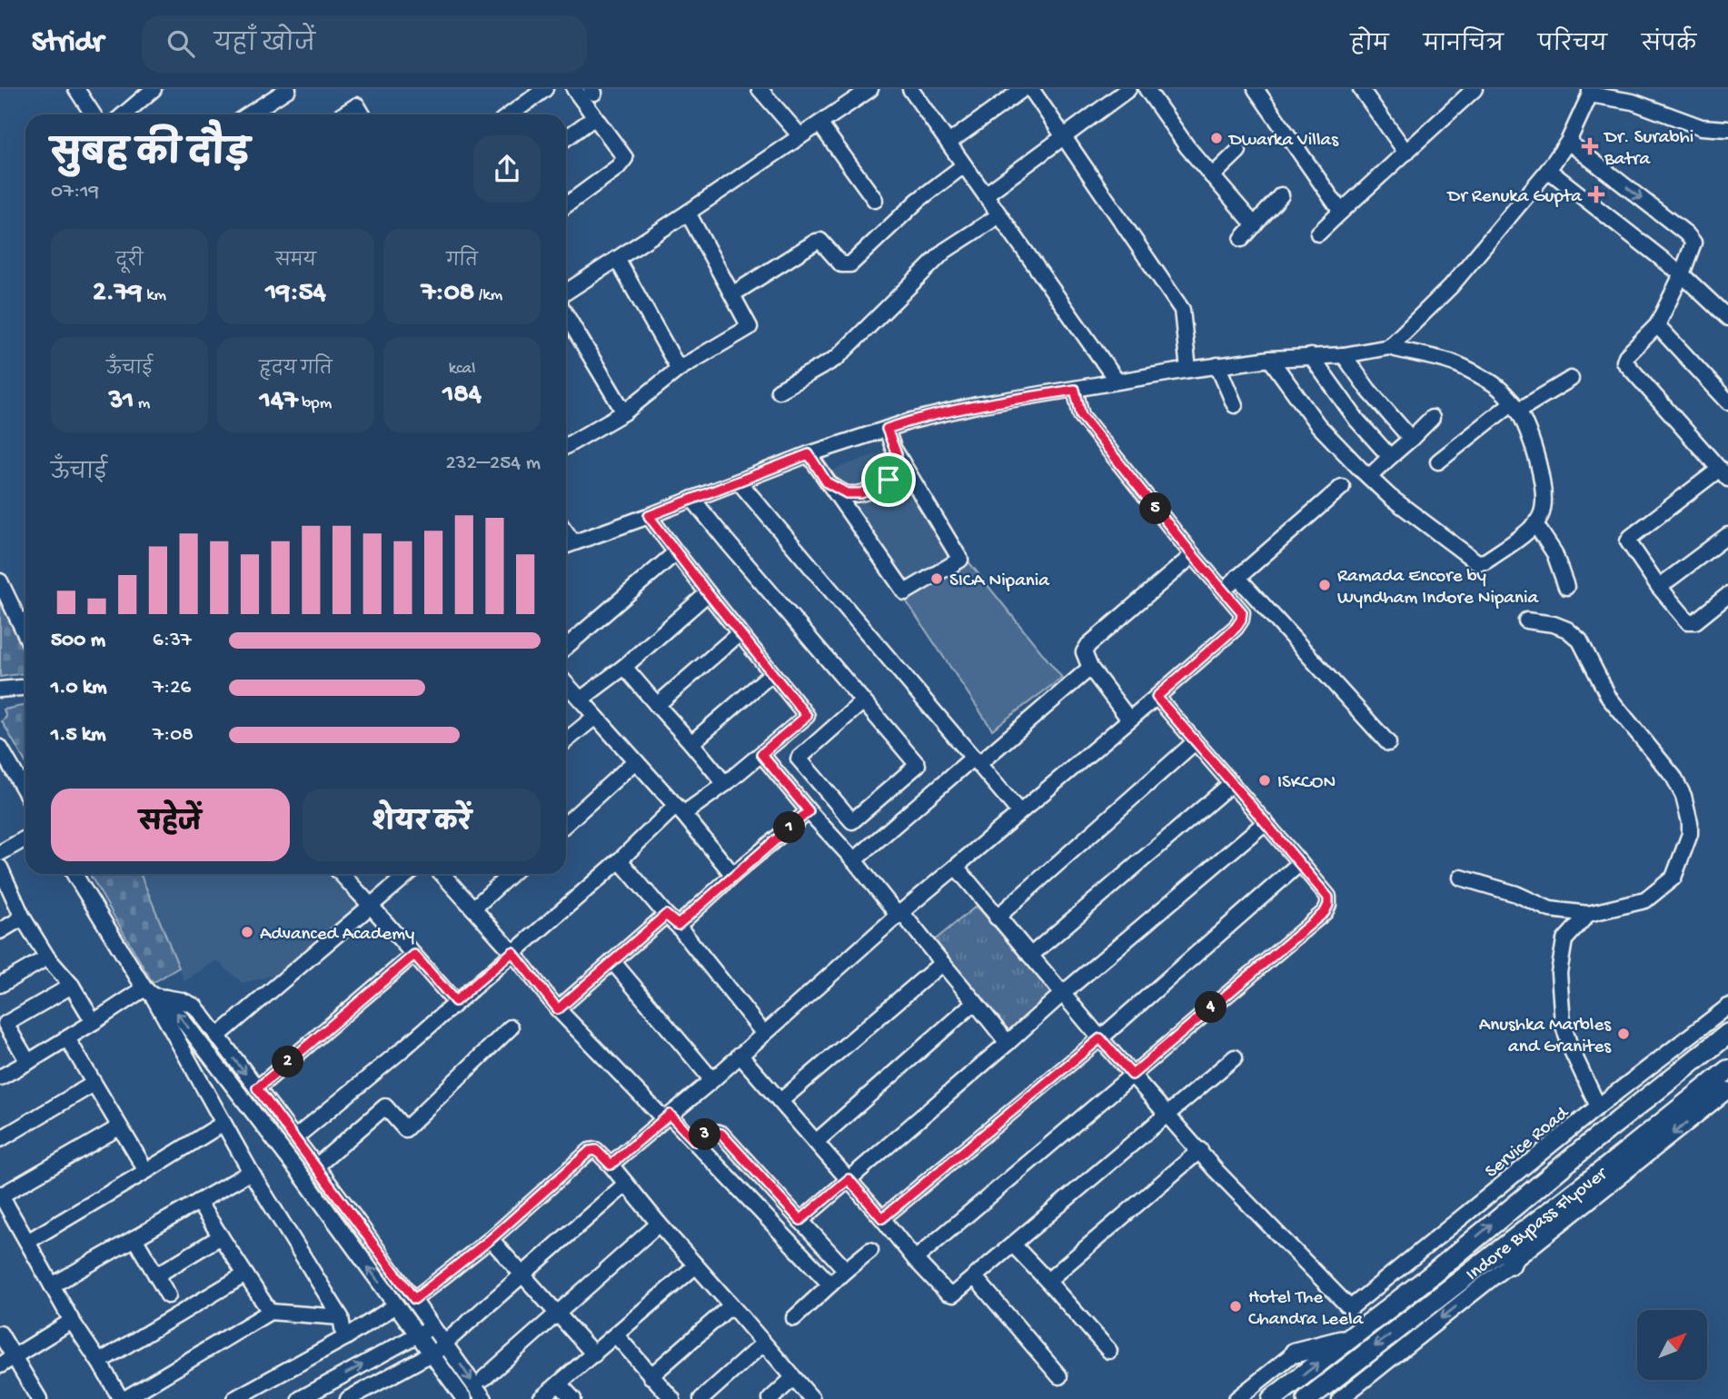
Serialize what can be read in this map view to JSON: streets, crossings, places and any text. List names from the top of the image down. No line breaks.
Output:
{"streets":{"highway":["Indore Bypass Flyover"],"street":["Service Road"]},"places":{"other":["Dwarka Villas","SICA Nipania","Ramada Encore by Wyndham Indore Nipania","ISKCON","Advanced Academy","Anushka Marbles and Granites","Hotel The Chandra Leela"],"health":["Dr. Surabhi Batra","Dr Renuka Gupta"]},"north":"top right","page":{"header":"Stridr","search":"यहाँ खोजें","nav":["होम","मानचित्र","परिचय","संपर्क"],"heading":["सुबह की दौड़","07:19"],"stats":[["दूरी","2.79 km"],["समय","19:54"],["गति","7:08 /km"],["ऊँचाई","31 m"],["हृदय गति","147 bpm"],["kcal","184"]],"chart":["ऊँचाई","232–254 m"],"pins":["5","1","4","2","3"],"list":[{"name":"500 m","note":"6:37"},{"name":"1.0 km","note":"7:26"},{"name":"1.5 km","note":"7:08"}],"buttons":["सहेजें","शेयर करें"]}}
